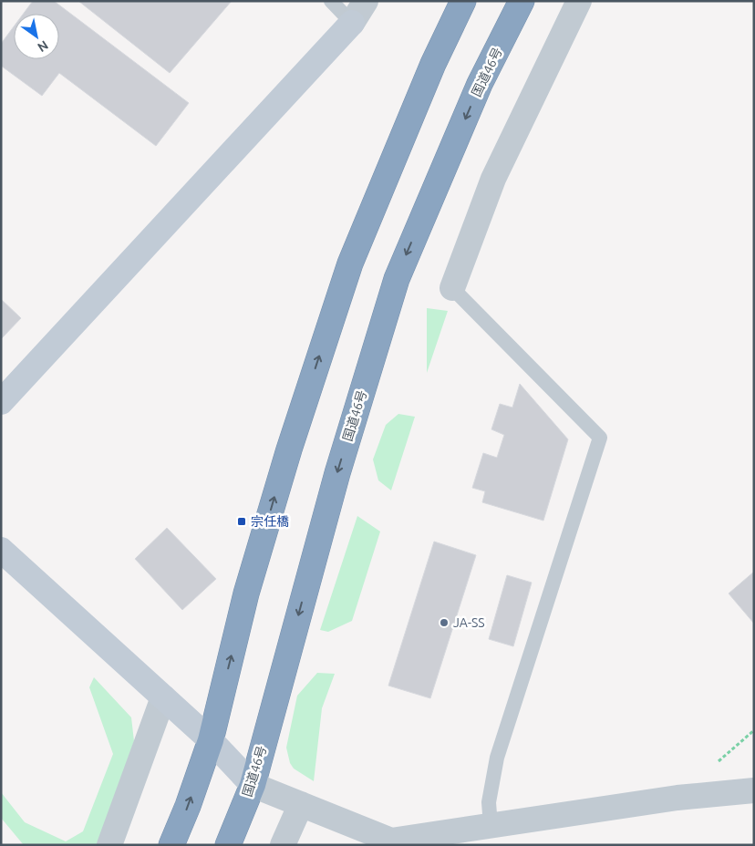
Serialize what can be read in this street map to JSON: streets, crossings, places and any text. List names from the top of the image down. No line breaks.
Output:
{"streets":{"highway":["国道46号"]},"places":{"transit":["宗任橋"],"other":["JA-SS"]},"north":"bottom right"}
